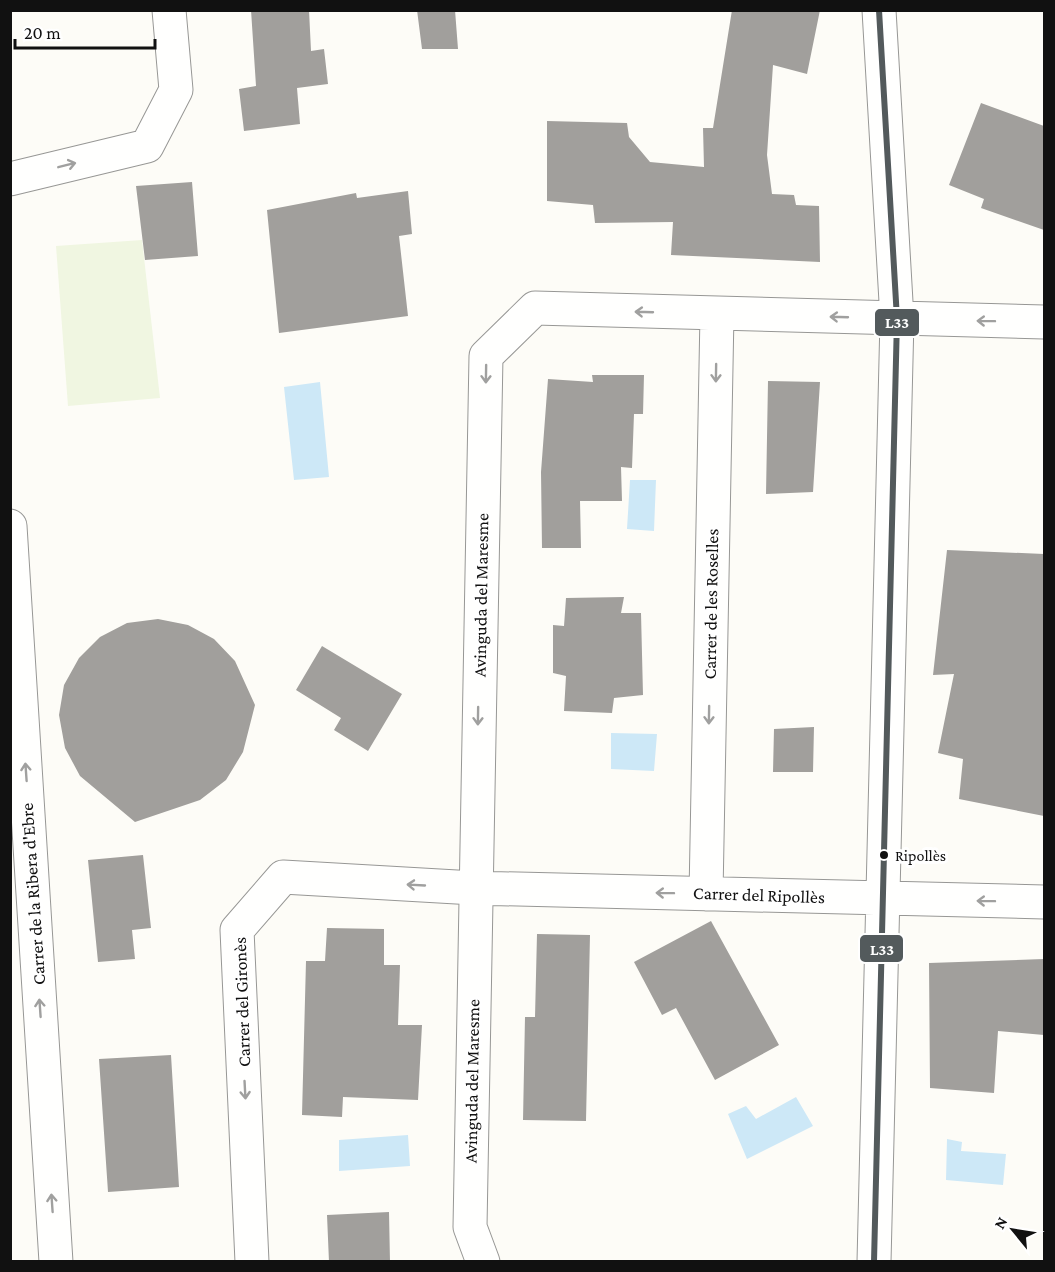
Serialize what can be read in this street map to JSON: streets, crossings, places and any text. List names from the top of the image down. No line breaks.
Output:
{"streets":{"street":["Avinguda del Maresme","Carrer de les Roselles","Carrer de la Ribera d'Ebre","Carrer del Ripollès","Carrer del Gironès"]},"crossings":[["Avinguda del Maresme","Carrer de les Roselles"],["Avinguda del Maresme","Carrer del Ripollès"],["Avinguda del Maresme","Carrer del Gironès"],["Carrer de les Roselles","Carrer del Ripollès"],["Carrer del Ripollès","Carrer del Gironès"]],"one_way":["Carrer de la Ribera d'Ebre","Carrer del Ripollès"],"places":["Ripollès"],"lines":["transit line L33"],"scale_bar":"20 m","north":"top left"}
